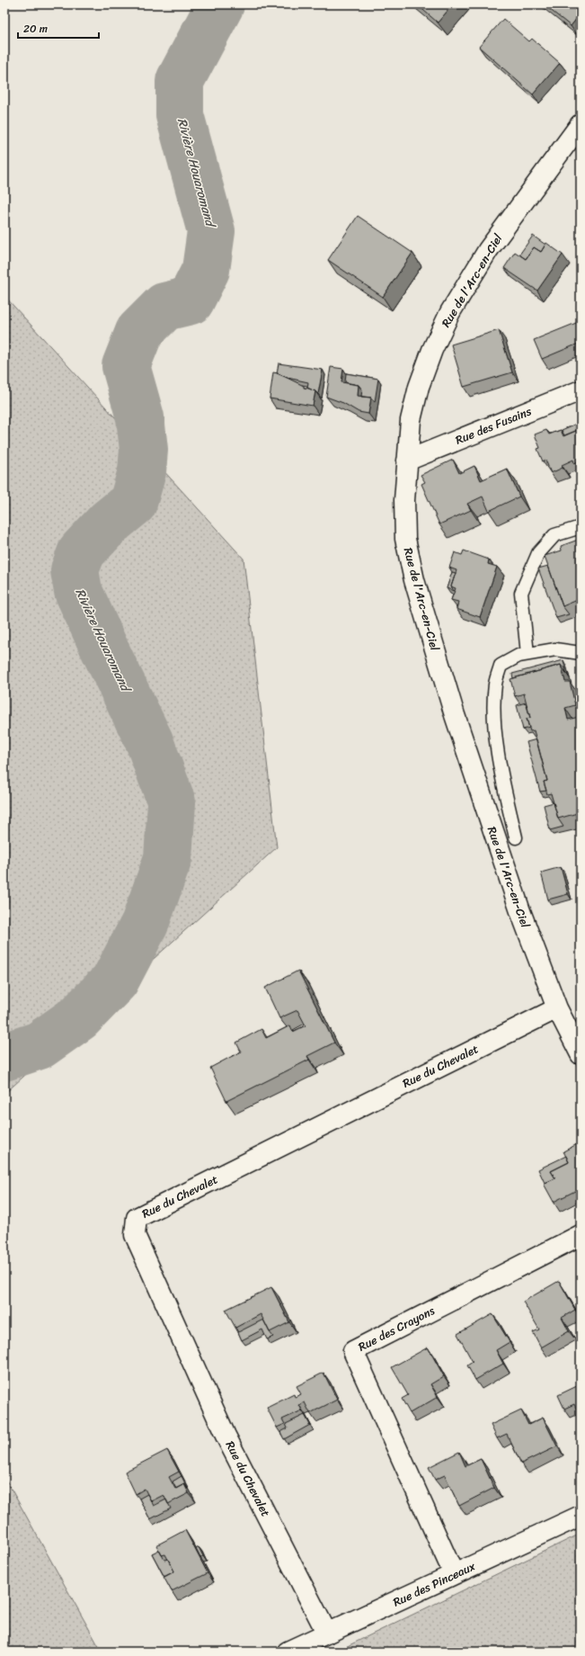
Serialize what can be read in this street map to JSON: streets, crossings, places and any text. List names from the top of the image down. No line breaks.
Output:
{"streets":{"street":["Rue de l'Arc-en-Ciel","Rue des Fusains","Rue du Chevalet","Rue des Crayons","Rue des Pinceaux"]},"crossings":[["Rue de l'Arc-en-Ciel","Rue des Fusains"],["Rue de l'Arc-en-Ciel","Rue du Chevalet"],["Rue du Chevalet","Rue des Pinceaux"],["Rue des Crayons","Rue des Pinceaux"]],"water":["Rivière Houaromand"],"scale_bar":"20 m"}
